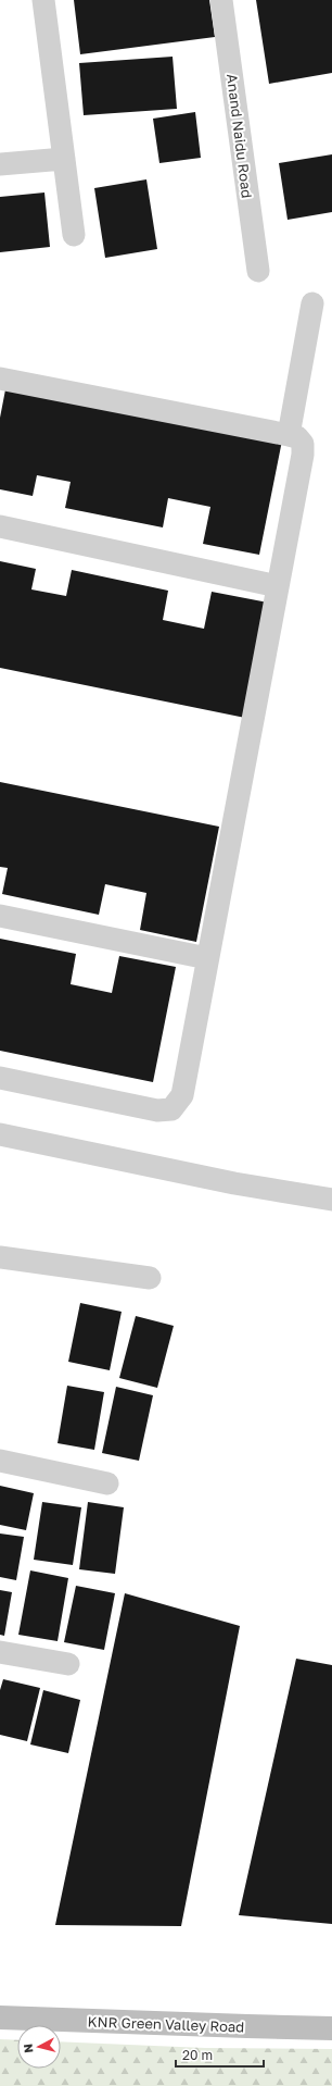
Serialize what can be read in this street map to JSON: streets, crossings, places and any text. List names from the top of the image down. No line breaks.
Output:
{"streets":{"street":["Anand Naidu Road","KNR Green Valley Road"]},"scale_bar":"20 m","north":"left"}
